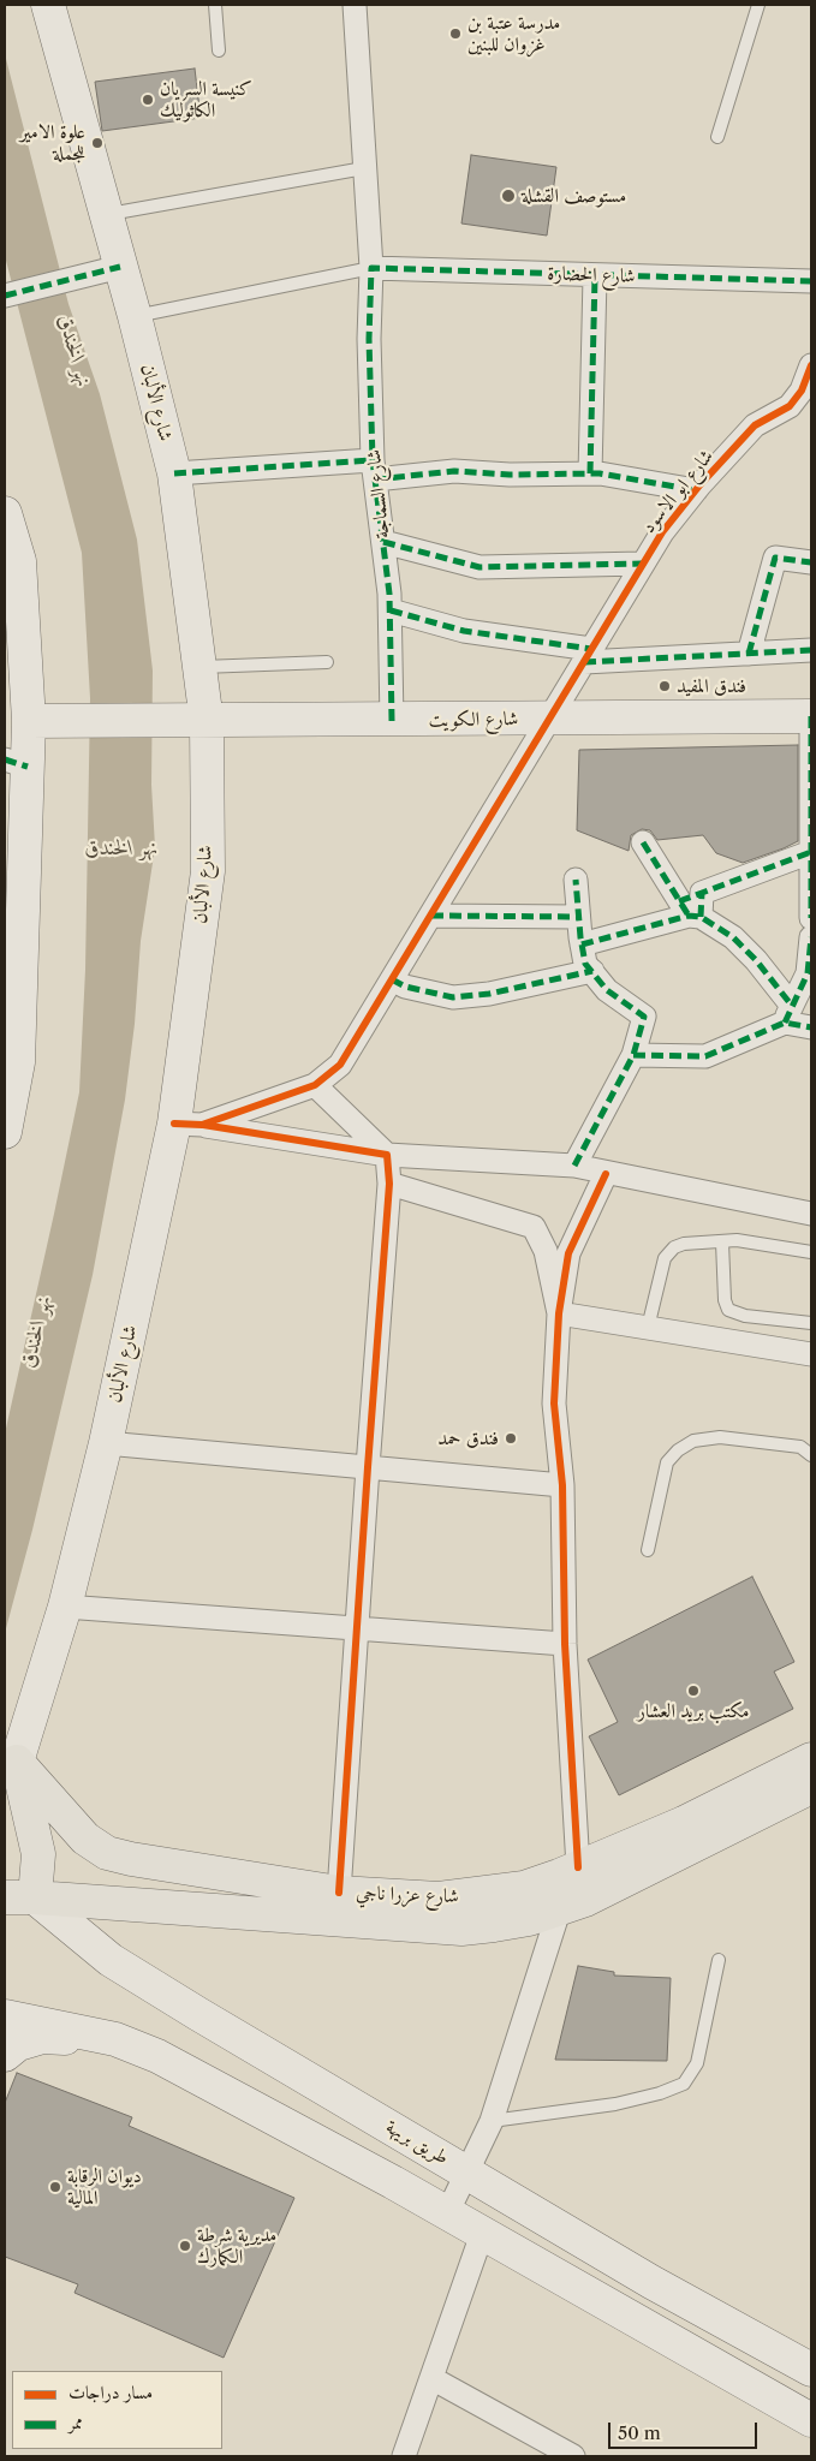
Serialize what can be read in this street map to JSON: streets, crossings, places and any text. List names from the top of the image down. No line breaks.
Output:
{"streets":{"main road":["شارع الألبان","شارع الكويت","شارع عزرا ناجي","طريق بريهة"],"street":["شارع الخضارة","شارع ابو الاسود","شارع السماجة"]},"crossings":[["شارع الخضارة","شارع السماجة"],["شارع الألبان","شارع ابو الاسود"],["شارع الألبان","شارع الكويت"],["شارع الألبان","شارع عزرا ناجي"],["شارع ابو الاسود","شارع الكويت"],["شارع السماجة","شارع الكويت"],["شارع عزرا ناجي","طريق بريهة"]],"water":["نهر الخندق"],"places":["مدرسة عتبة بن غزوان للبنين","كنيسة السريان الكاثوليك","علوة الامير للجملة","مستوصف القشلة","فندق المفيد","فندق حمد","مكتب بريد العشار","ديوان الرقابة المالية","مديرية شرطة الكمارك"],"legend":["مسار دراجات","ممر"],"scale_bar":"50 m"}
